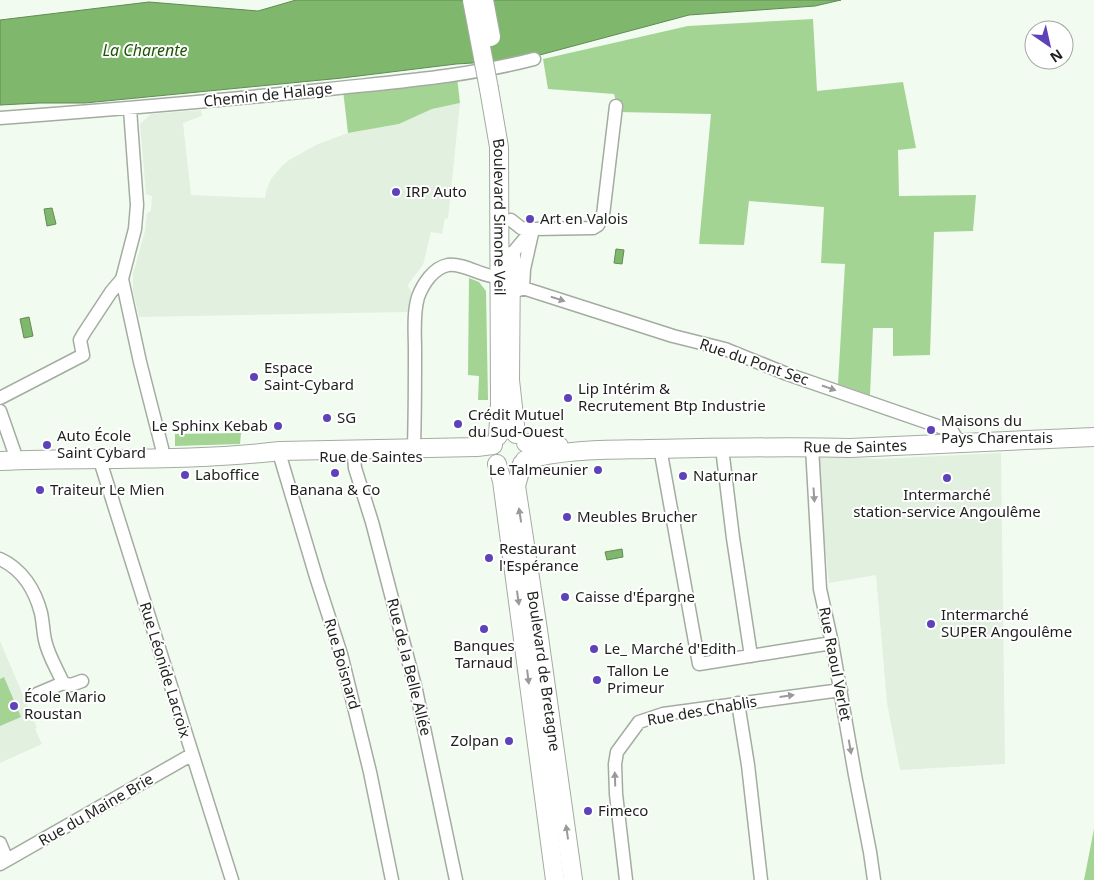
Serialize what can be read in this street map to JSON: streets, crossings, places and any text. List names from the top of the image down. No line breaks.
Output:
{"streets":{"main road":["Boulevard Simone Veil","Rue de Saintes","Boulevard de Bretagne"],"street":["Chemin de Halage","Rue du Pont Sec","Rue Boisnard","Rue Raoul Verlet","Rue de la Belle Allée","Rue Léonide Lacroix","Rue des Chablis","Rue du Maine Brie"]},"crossings":[["Boulevard Simone Veil","Rue du Pont Sec"],["Boulevard Simone Veil","Rue de Saintes"],["Boulevard Simone Veil","Boulevard de Bretagne"],["Rue du Pont Sec","Rue de Saintes"],["Rue de Saintes","Rue Boisnard"],["Rue de Saintes","Rue Raoul Verlet"],["Rue de Saintes","Rue de la Belle Allée"],["Rue de Saintes","Rue Léonide Lacroix"],["Rue de Saintes","Boulevard de Bretagne"],["Rue Raoul Verlet","Rue des Chablis"],["Rue Léonide Lacroix","Rue du Maine Brie"]],"one_way":["Rue du Pont Sec"],"water":["La Charente"],"places":["IRP Auto","Art en Valois","Espace Saint-Cybard","Lip Intérim & Recrutement Btp Industrie","SG","Crédit Mutuel du Sud-Ouest","Le Sphinx Kebab","Maisons du Pays Charentais","Auto École Saint Cybard","Le Talmeunier","Banana & Co","Laboffice","Naturnar","Intermarché station-service Angoulême","Traiteur Le Mien","Meubles Brucher","Restaurant l'Espérance","Caisse d'Épargne","Intermarché SUPER Angoulême","Banques Tarnaud","Le_ Marché d'Edith","Tallon Le Primeur","École Mario Roustan","Zolpan","Fimeco"],"north":"bottom right"}
